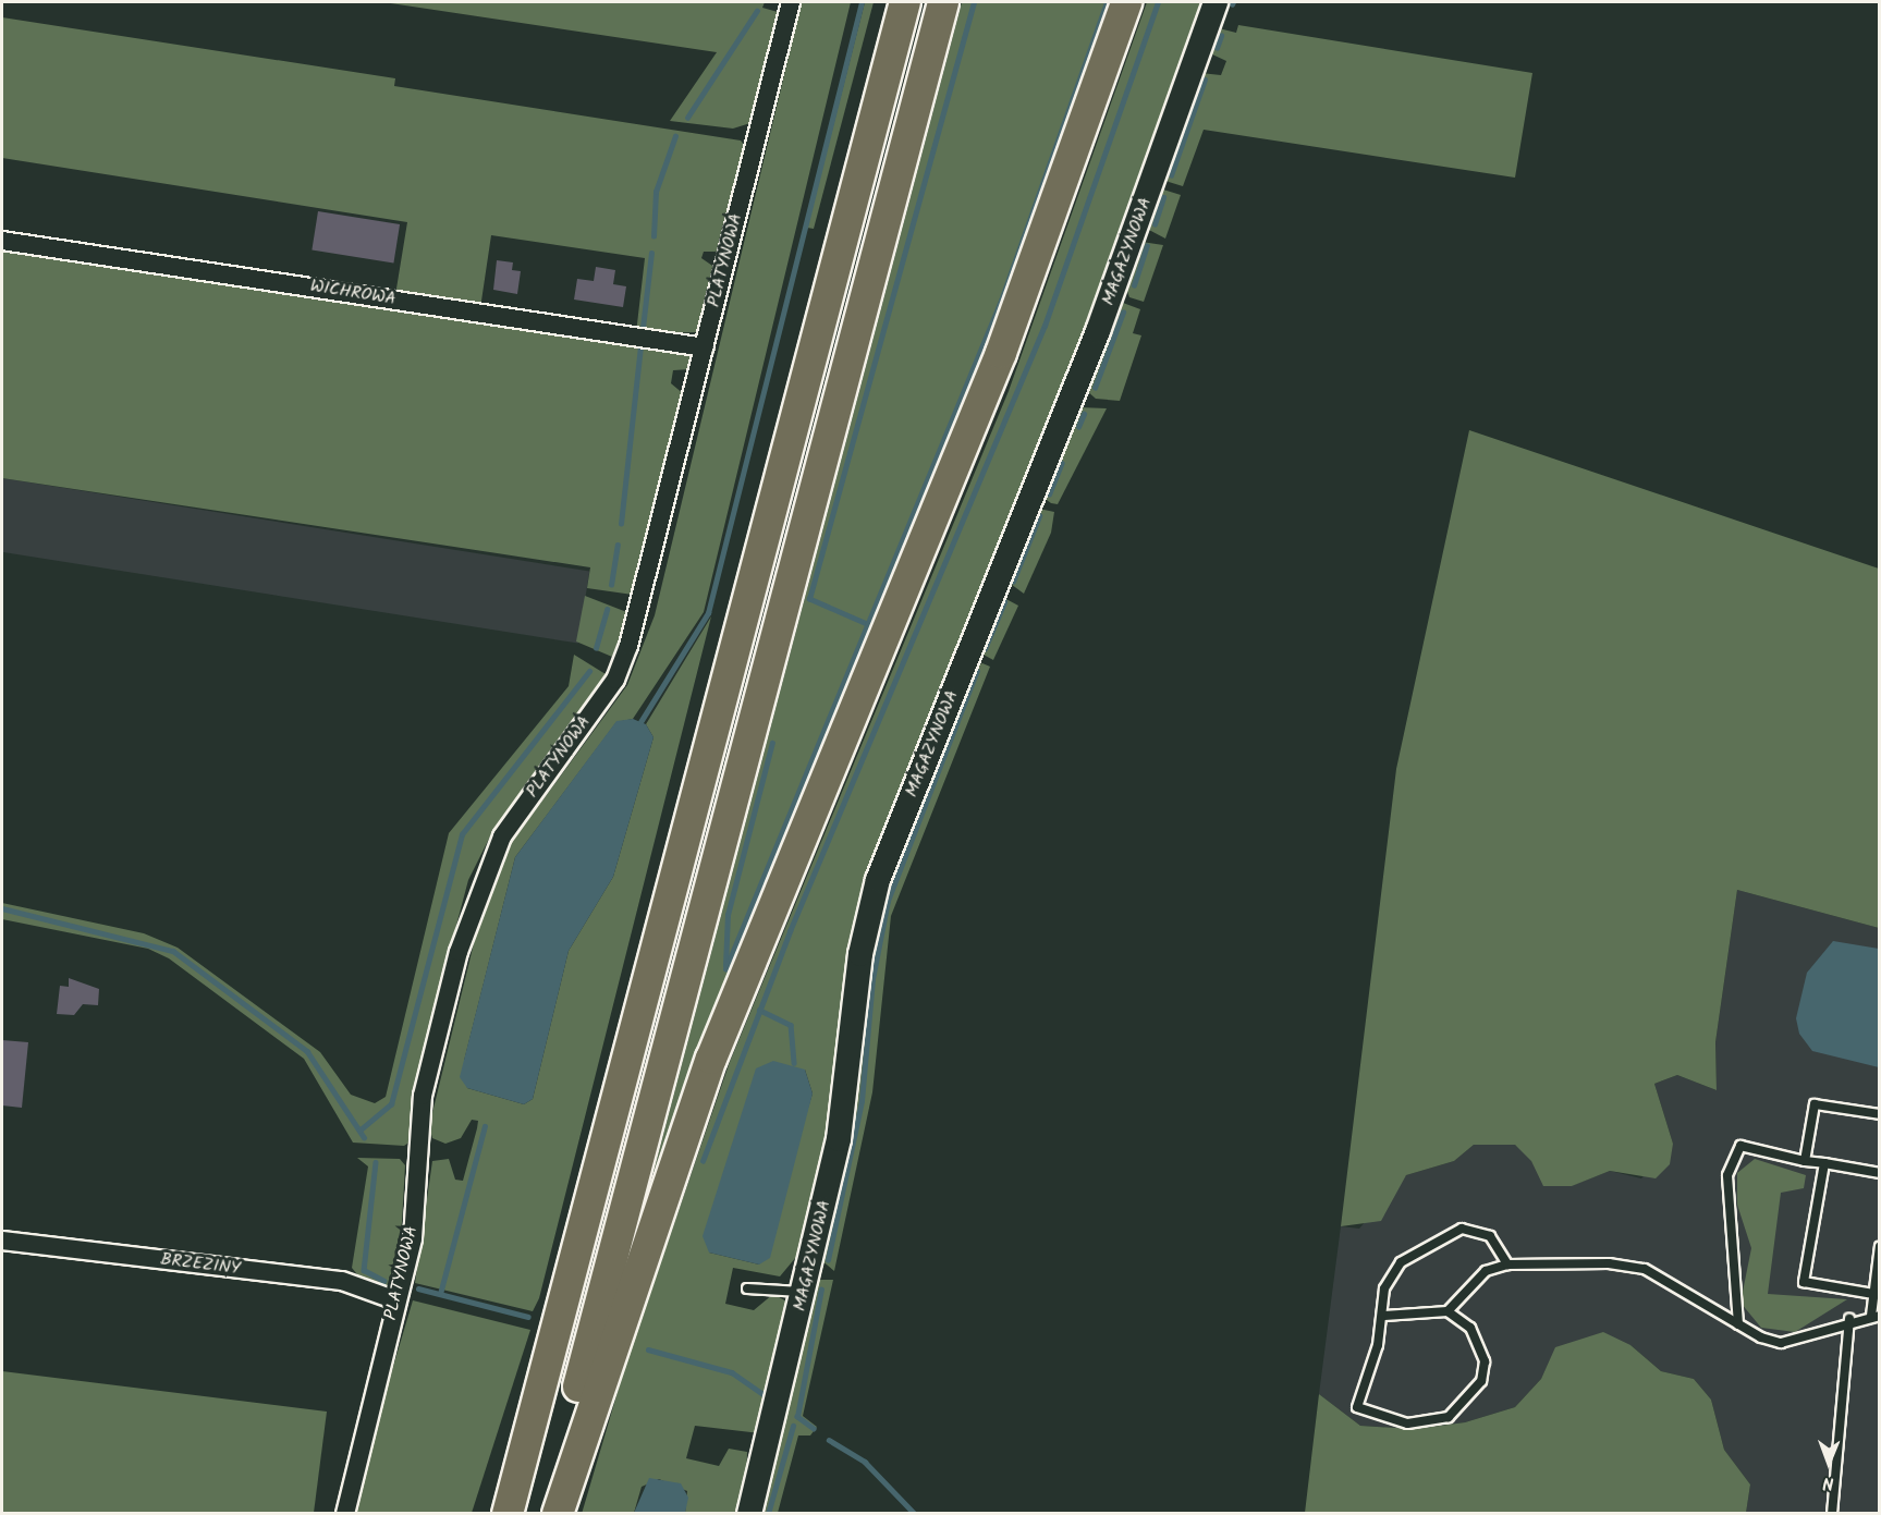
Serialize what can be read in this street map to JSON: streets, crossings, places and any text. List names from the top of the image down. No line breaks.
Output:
{"streets":{"street":["MAGAZYNOWA","PLATYNOWA","WICHROWA","BRZEZINY"]},"crossings":[["PLATYNOWA","WICHROWA"],["PLATYNOWA","BRZEZINY"]],"north":"bottom"}
